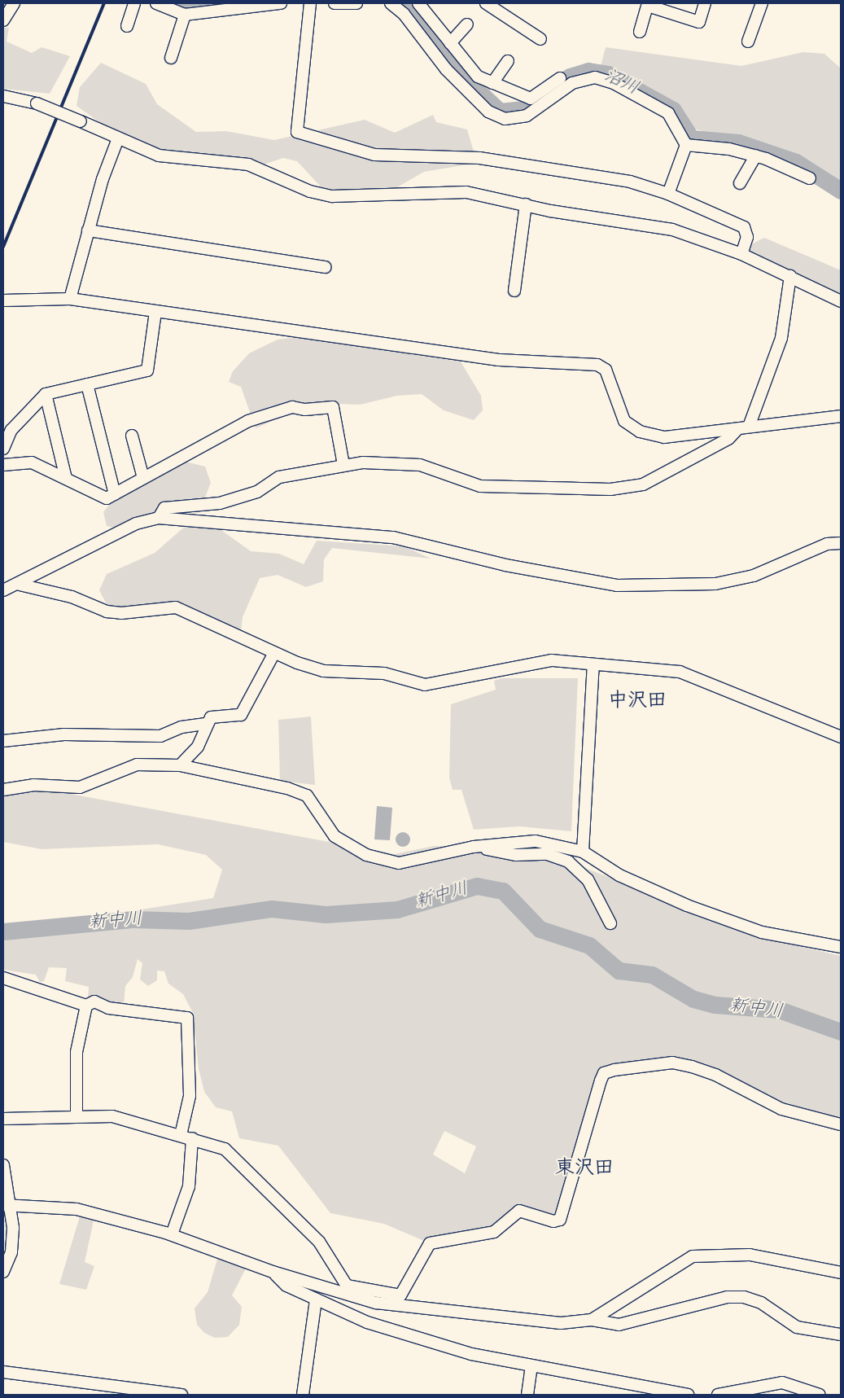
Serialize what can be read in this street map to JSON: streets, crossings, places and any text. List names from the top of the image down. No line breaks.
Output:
{"districts":["中沢田","東沢田"],"water":["沼川","新中川"]}
